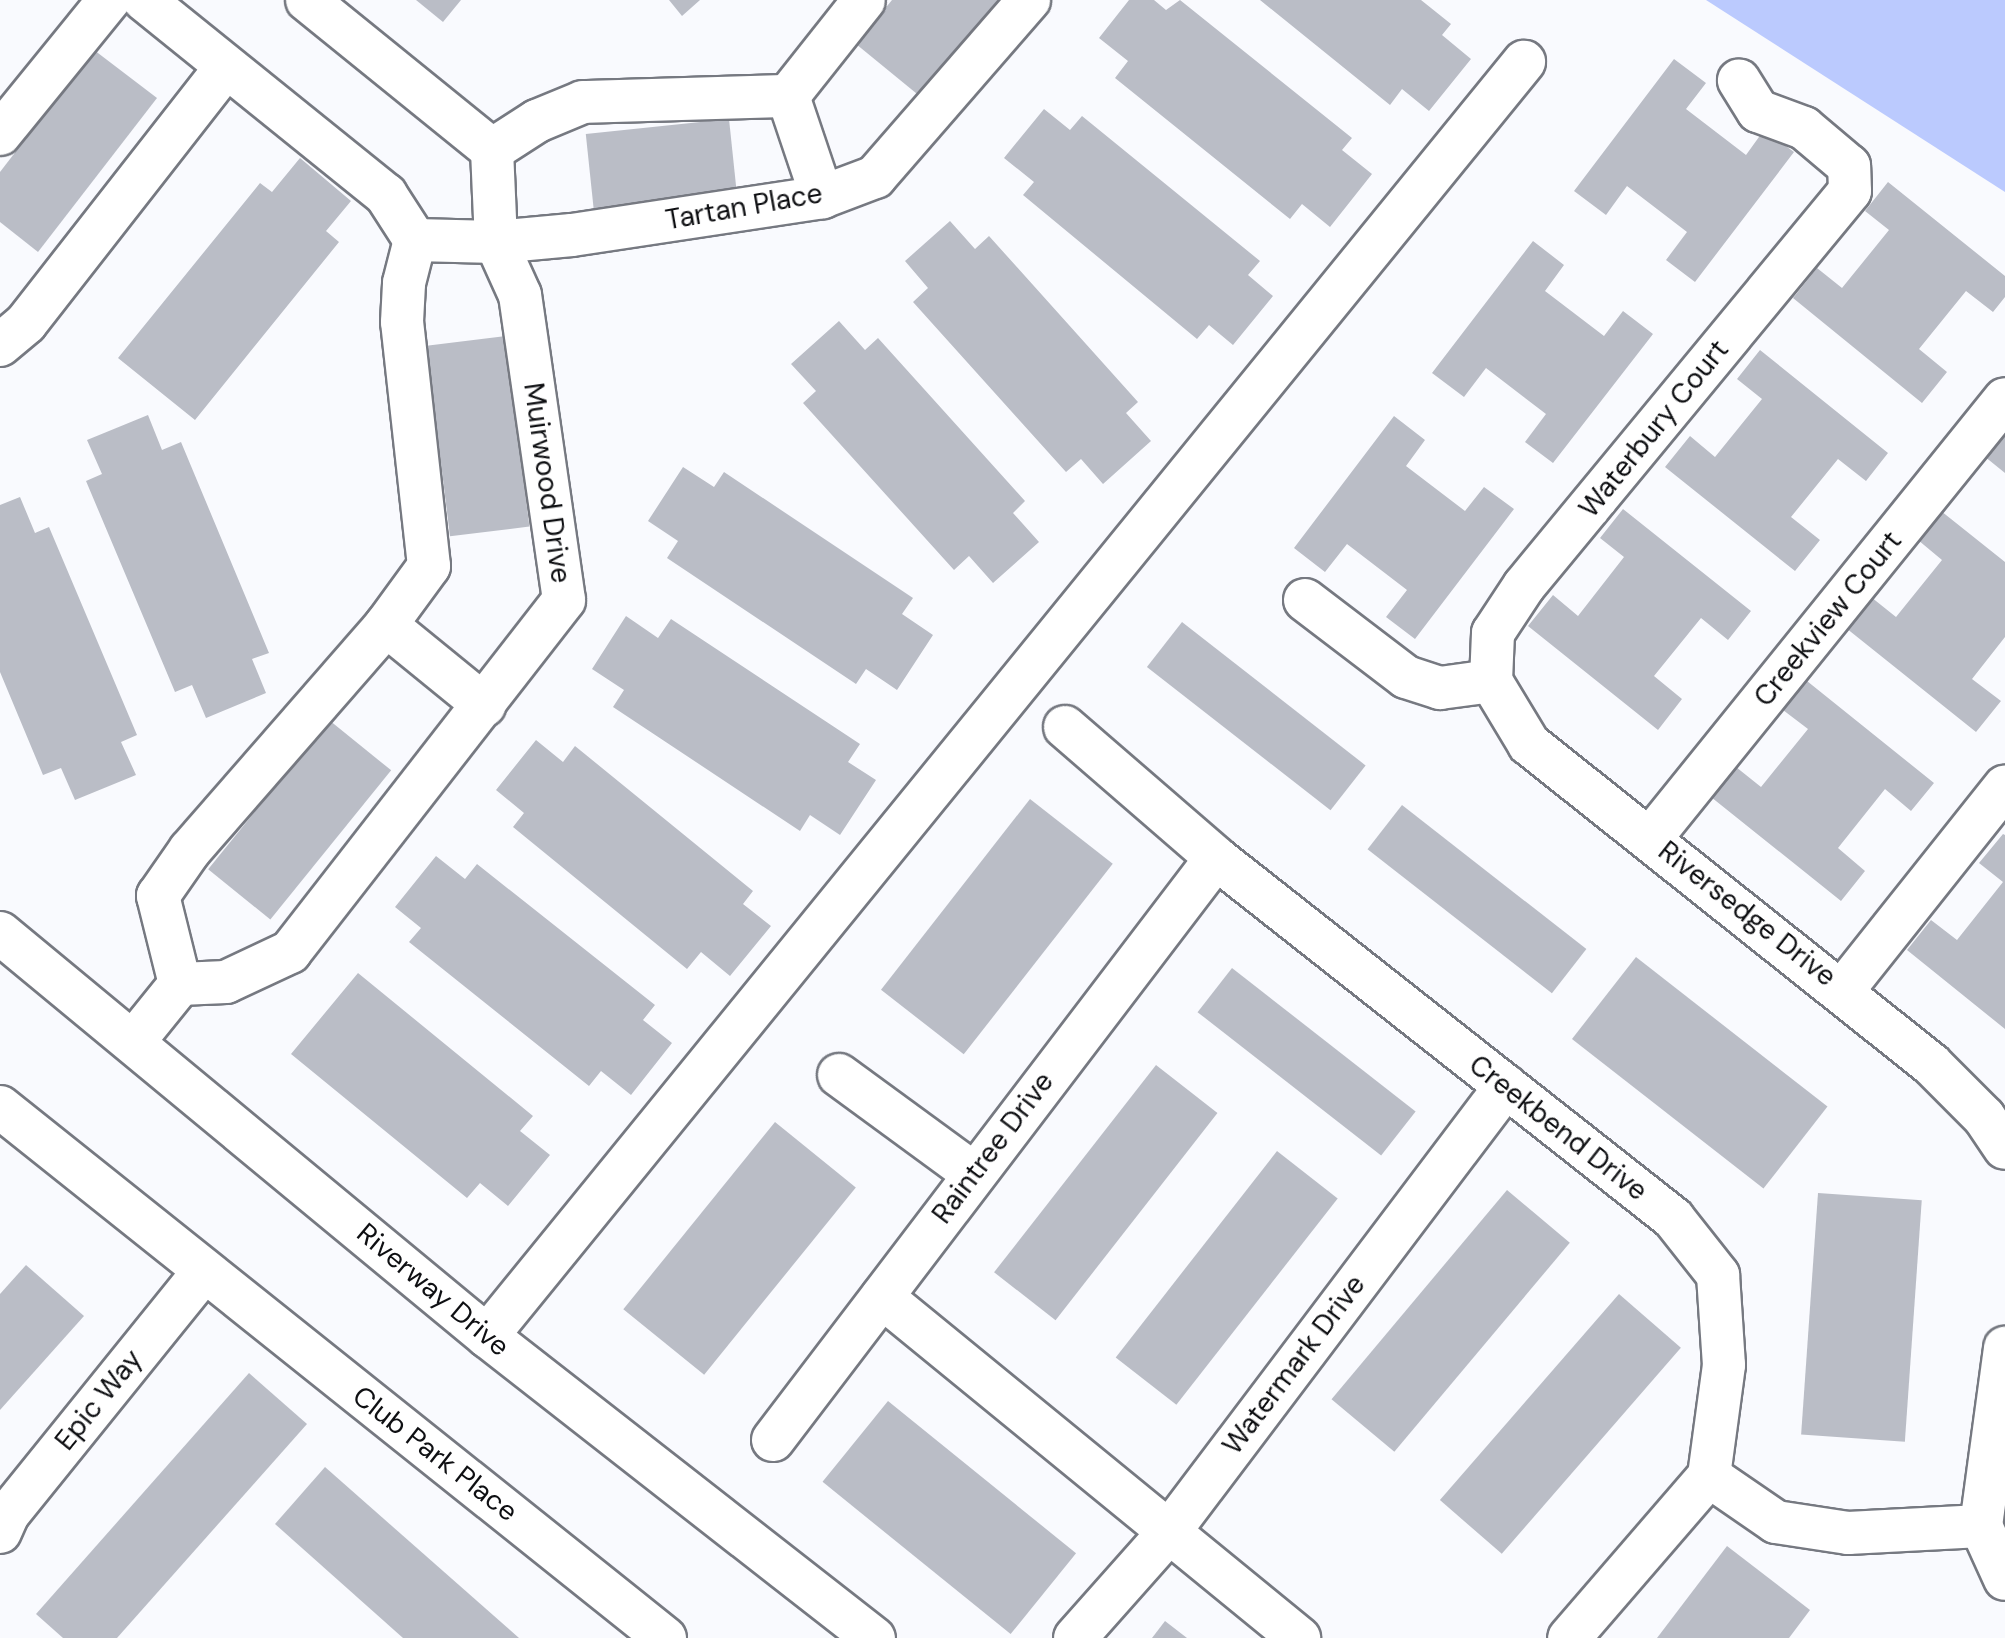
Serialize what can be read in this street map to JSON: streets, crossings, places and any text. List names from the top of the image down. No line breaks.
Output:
{"streets":{"street":["Tartan Place","Waterbury Court","Muirwood Drive","Creekview Court","Riversedge Drive","Creekbend Drive","Raintree Drive","Riverway Drive","Watermark Drive","Epic Way","Club Park Place"]},"crossings":[["Tartan Place","Muirwood Drive"],["Waterbury Court","Riversedge Drive"],["Creekview Court","Riversedge Drive"],["Creekbend Drive","Raintree Drive"],["Creekbend Drive","Watermark Drive"],["Epic Way","Club Park Place"]]}
